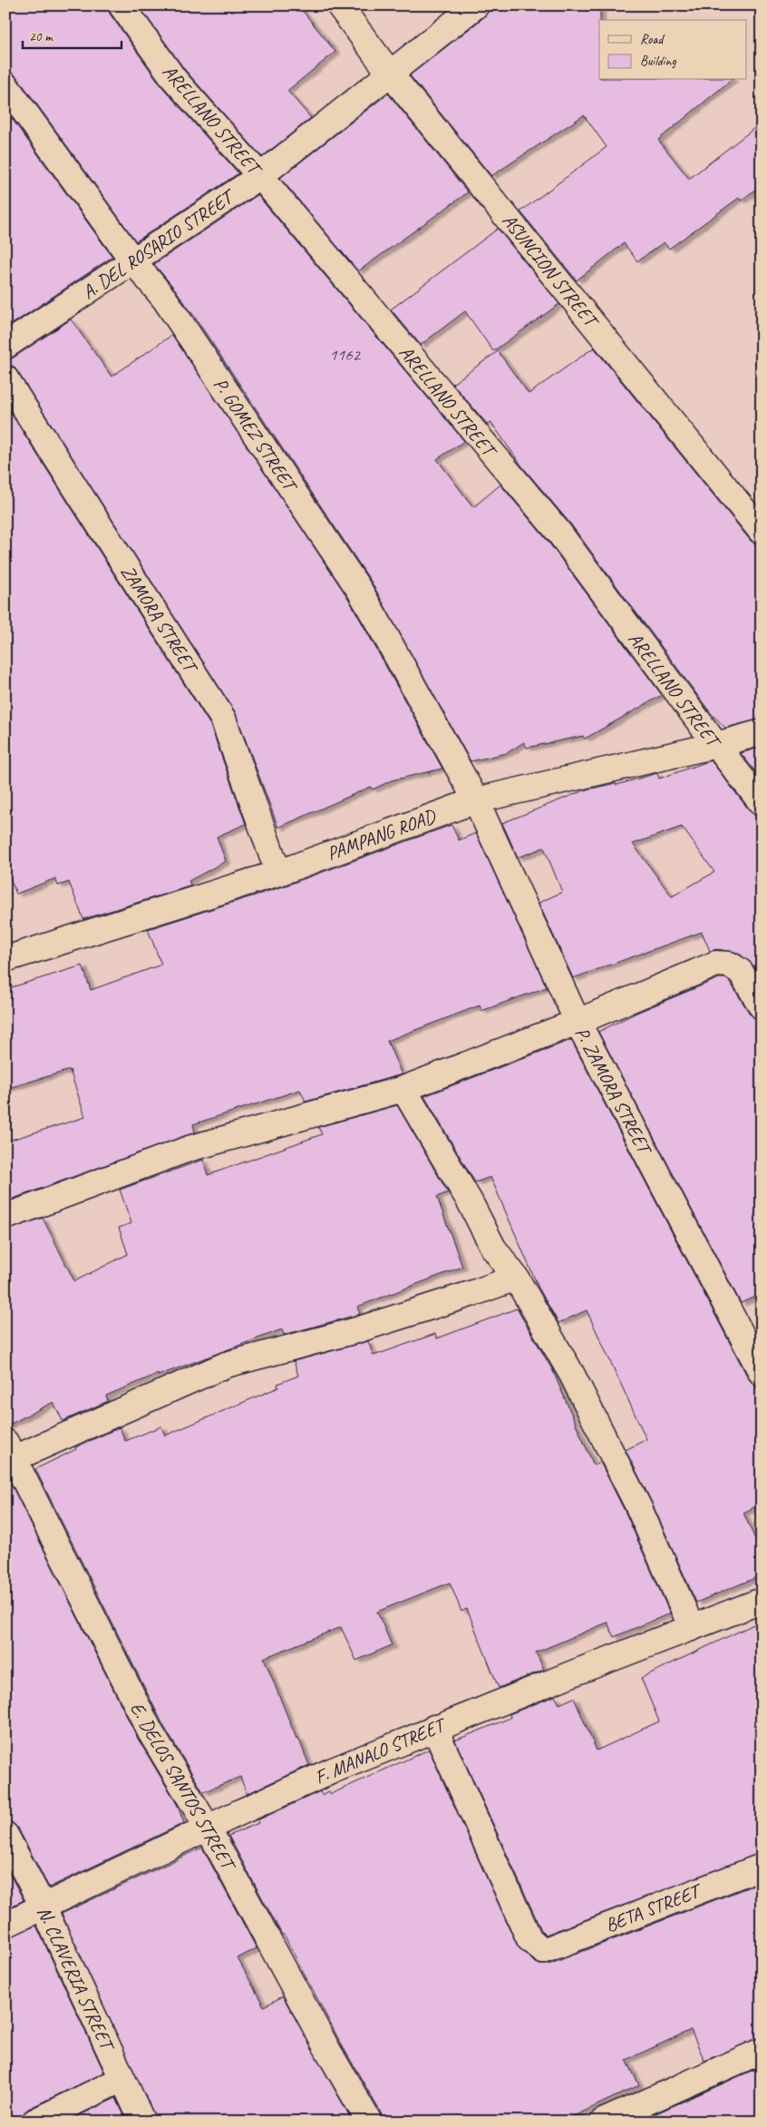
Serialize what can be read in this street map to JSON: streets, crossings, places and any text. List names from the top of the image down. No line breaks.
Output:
{"streets":{"street":["ARELLANO STREET","A. DEL ROSARIO STREET","ASUNCION STREET","P. GOMEZ STREET","ZAMORA STREET","PAMPANG ROAD","P. ZAMORA STREET","F. MANALO STREET","E. DELOS SANTOS STREET","BETA STREET","N. CLAVERIA STREET"]},"crossings":[["ARELLANO STREET","A. DEL ROSARIO STREET"],["ARELLANO STREET","PAMPANG ROAD"],["A. DEL ROSARIO STREET","ASUNCION STREET"],["A. DEL ROSARIO STREET","P. GOMEZ STREET"],["P. GOMEZ STREET","PAMPANG ROAD"],["P. GOMEZ STREET","P. ZAMORA STREET"],["ZAMORA STREET","PAMPANG ROAD"],["PAMPANG ROAD","P. ZAMORA STREET"],["F. MANALO STREET","E. DELOS SANTOS STREET"],["F. MANALO STREET","BETA STREET"],["F. MANALO STREET","N. CLAVERIA STREET"]],"house_numbers":["1162"],"legend":["Road","Building"],"scale_bar":"20 m"}
